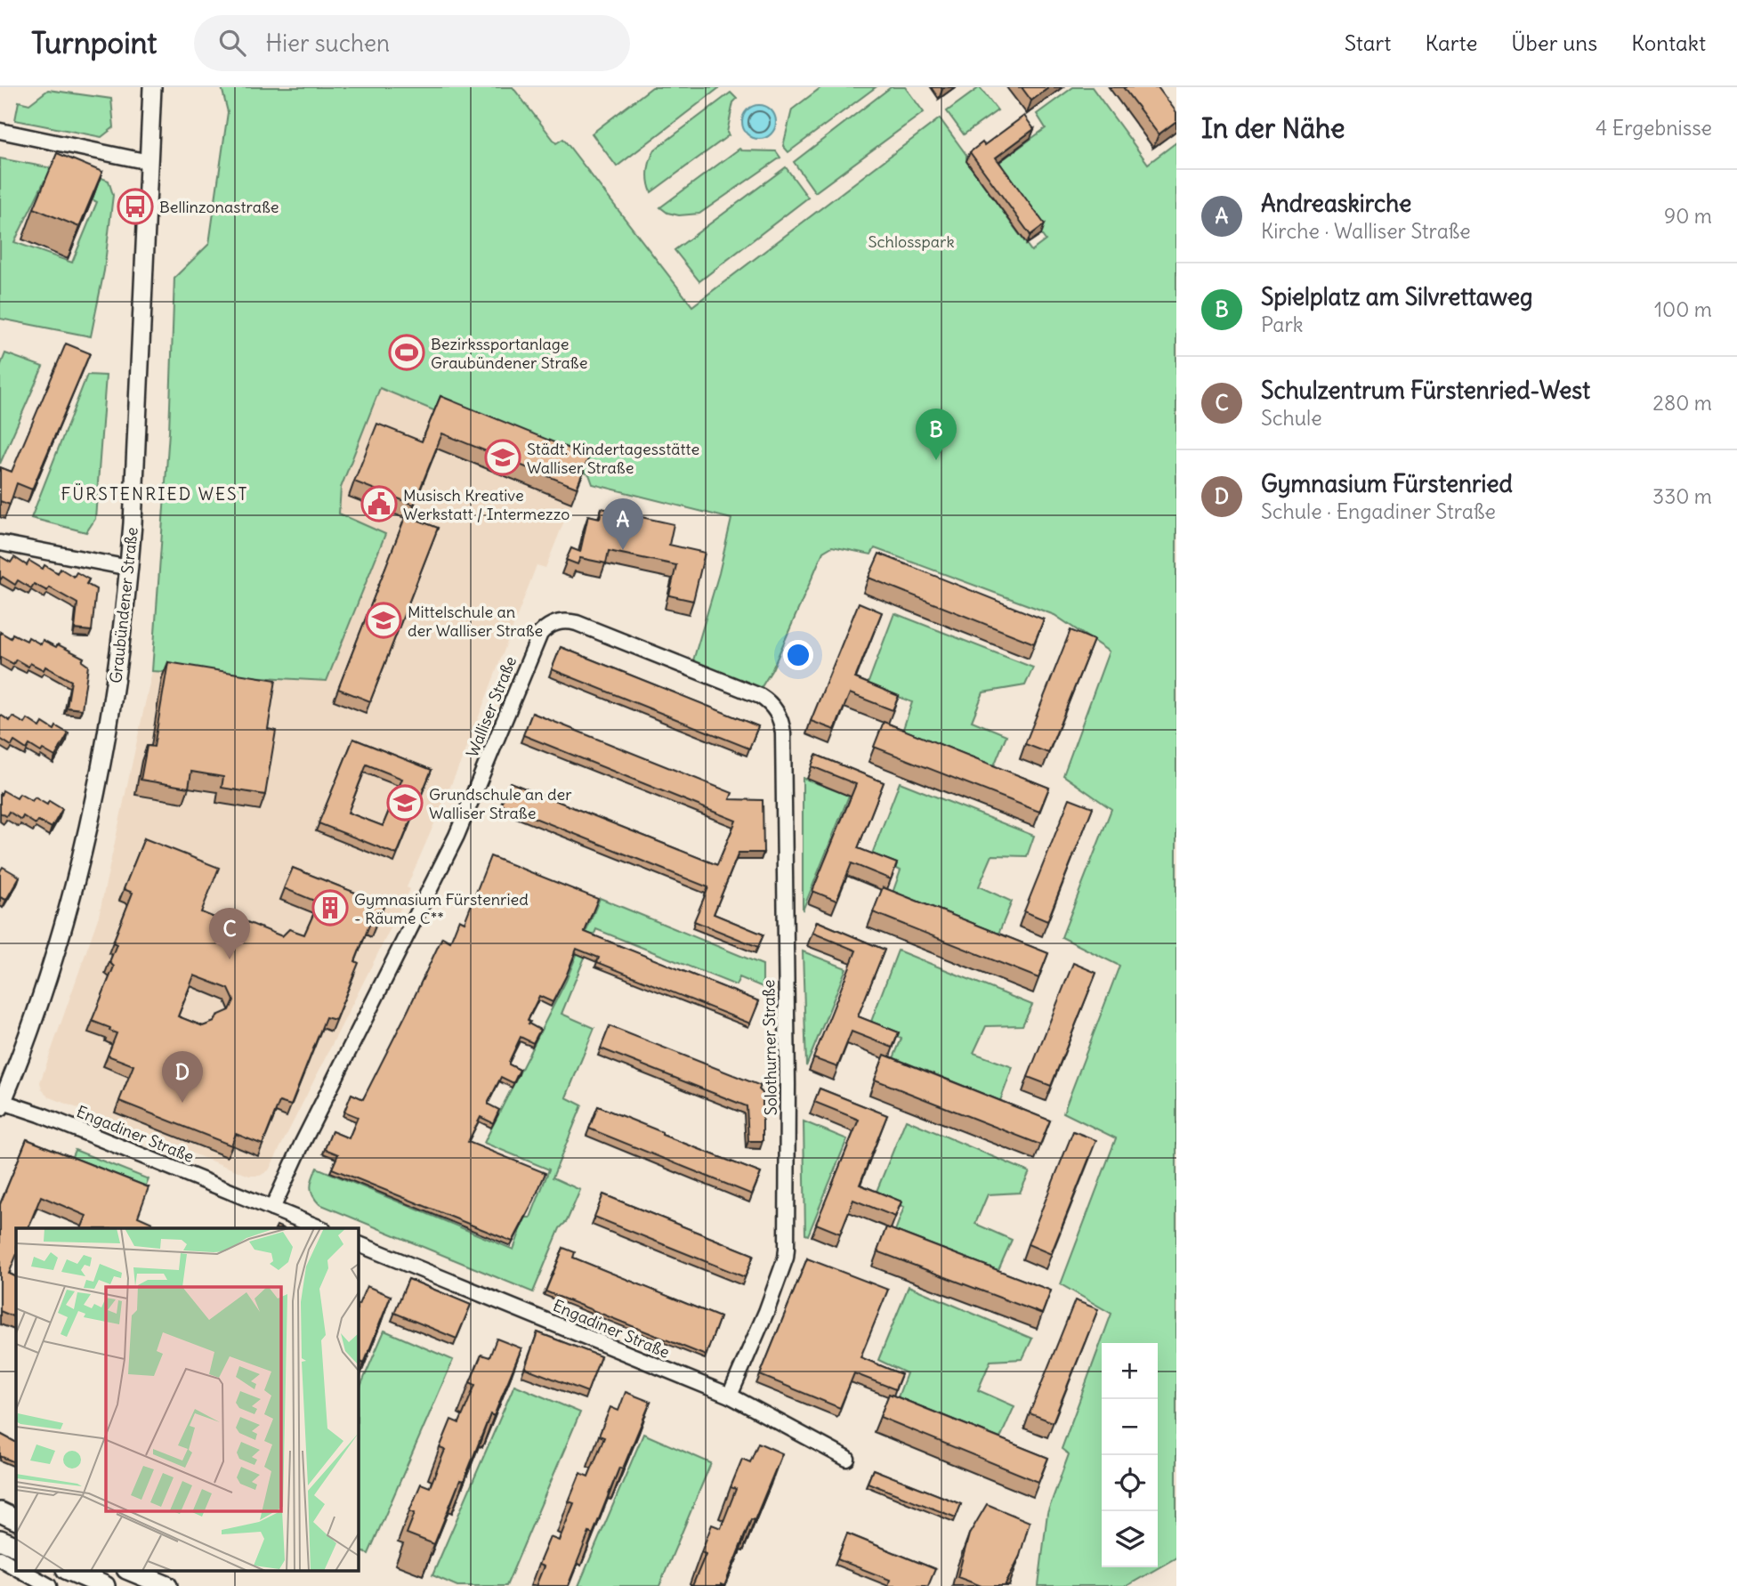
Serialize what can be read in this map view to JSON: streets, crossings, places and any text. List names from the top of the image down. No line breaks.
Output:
{"streets":{"street":["Graubündener Straße","Walliser Straße","Solothurner Straße","Engadiner Straße"]},"crossings":[["Graubündener Straße","Engadiner Straße"],["Walliser Straße","Solothurner Straße"],["Walliser Straße","Engadiner Straße"],["Solothurner Straße","Engadiner Straße"]],"districts":["FÜRSTENRIED WEST"],"parks":["Schlosspark"],"places":{"bus stop":["Bellinzonastraße"],"sports":["Bezirkssportanlage Graubündener Straße"],"school or university":["Städt. Kindertagesstätte Walliser Straße","Mittelschule an der Walliser Straße","Grundschule an der Walliser Straße"],"public building":["Musisch Kreative Werkstatt / Intermezzo"],"building":["Gymnasium Fürstenried - Räume C**"]},"page":{"header":"Turnpoint","search":"Hier suchen","nav":["Start","Karte","Über uns","Kontakt"],"heading":["In der Nähe","4 Ergebnisse"],"list":[{"mark":"A","name":"Andreaskirche","note":"Kirche · Walliser Straße","value":"90 m"},{"mark":"B","name":"Spielplatz am Silvrettaweg","note":"Park","value":"100 m"},{"mark":"C","name":"Schulzentrum Fürstenried-West","note":"Schule","value":"280 m"},{"mark":"D","name":"Gymnasium Fürstenried","note":"Schule · Engadiner Straße","value":"330 m"}],"pins":["B","A","C","D"],"map_buttons":["+","−"]}}
